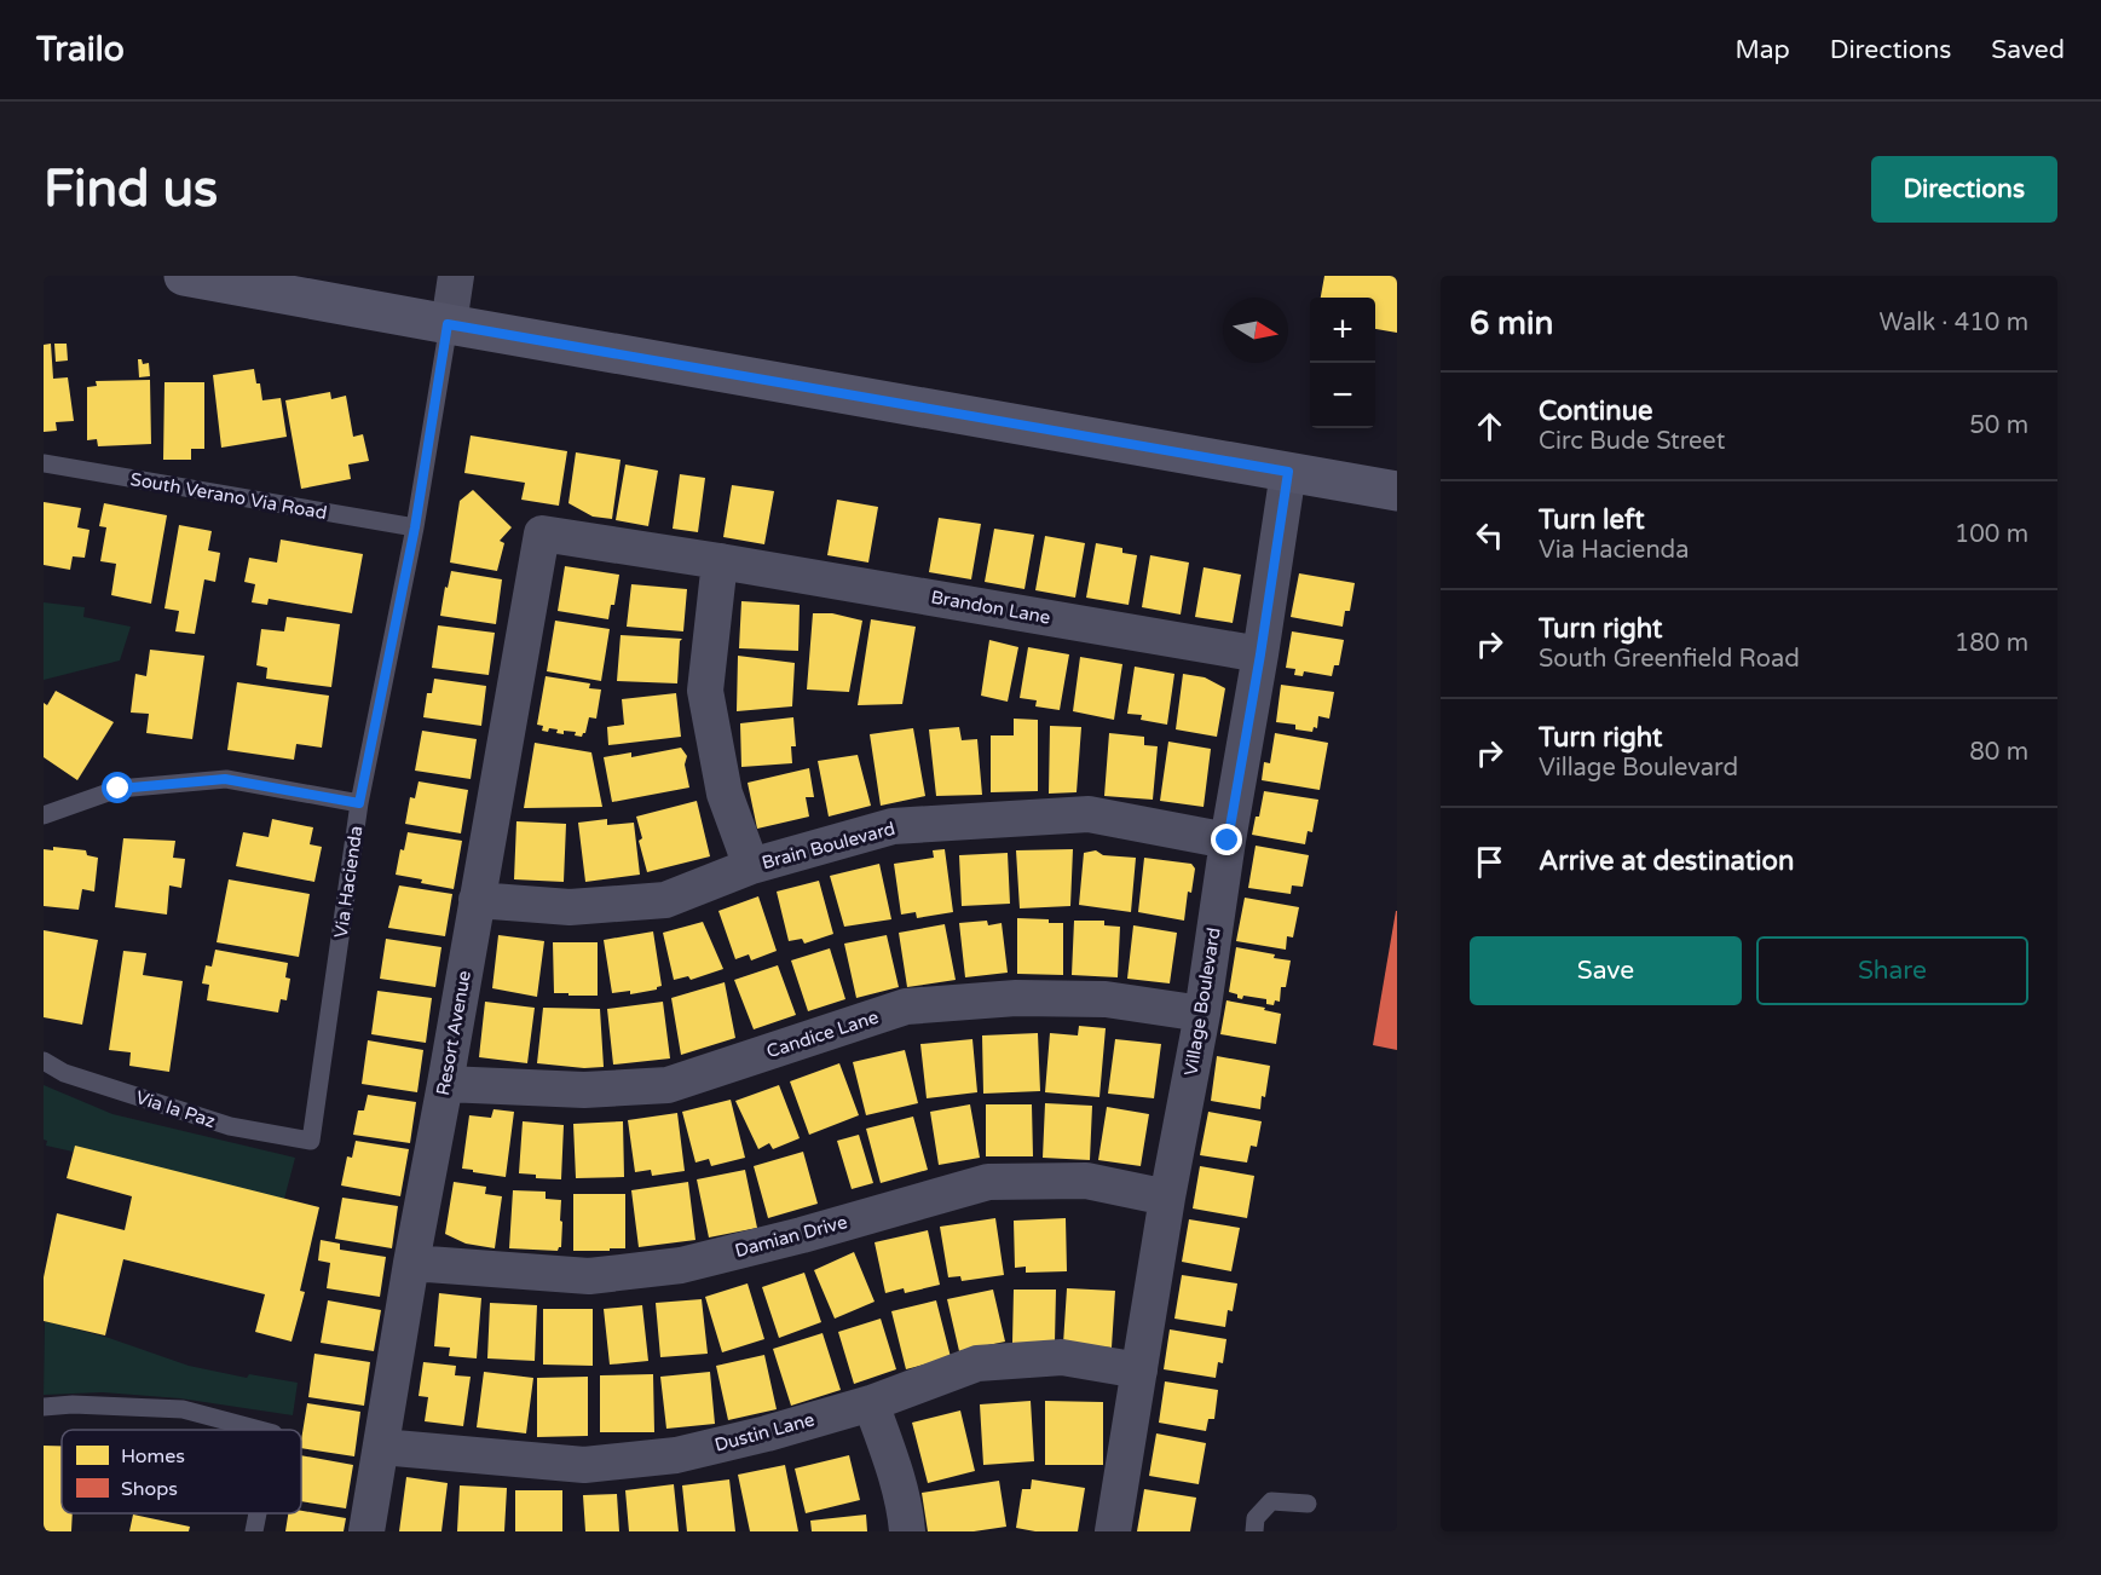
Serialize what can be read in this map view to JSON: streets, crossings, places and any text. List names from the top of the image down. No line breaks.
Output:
{"streets":{"street":["Brandon Lane","Brain Boulevard","Village Boulevard","Resort Avenue","Candice Lane","Damian Drive","Dustin Lane"],"lane":["South Verano Via Road","Via Hacienda","Via la Paz"]},"crossings":[["South Verano Via Road","Via Hacienda"],["Brandon Lane","Village Boulevard"],["Brandon Lane","Resort Avenue"],["Brain Boulevard","Village Boulevard"],["Brain Boulevard","Resort Avenue"],["Via Hacienda","Via la Paz"],["Village Boulevard","Candice Lane"],["Village Boulevard","Damian Drive"],["Village Boulevard","Dustin Lane"],["Resort Avenue","Candice Lane"],["Resort Avenue","Damian Drive"],["Resort Avenue","Dustin Lane"]],"legend":["Homes","Shops"],"north":"right","page":{"header":"Trailo","nav":["Map","Directions","Saved"],"buttons":["Directions",["Save","Share"]],"title":"Find us","heading":["6 min","Walk · 410 m"],"map_buttons":["+","−"],"list":[["Continue","Circ Bude Street","50 m"],["Turn left","Via Hacienda","100 m"],["Turn right","South Greenfield Road","180 m"],["Turn right","Village Boulevard","80 m"],"Arrive at destination"]}}
